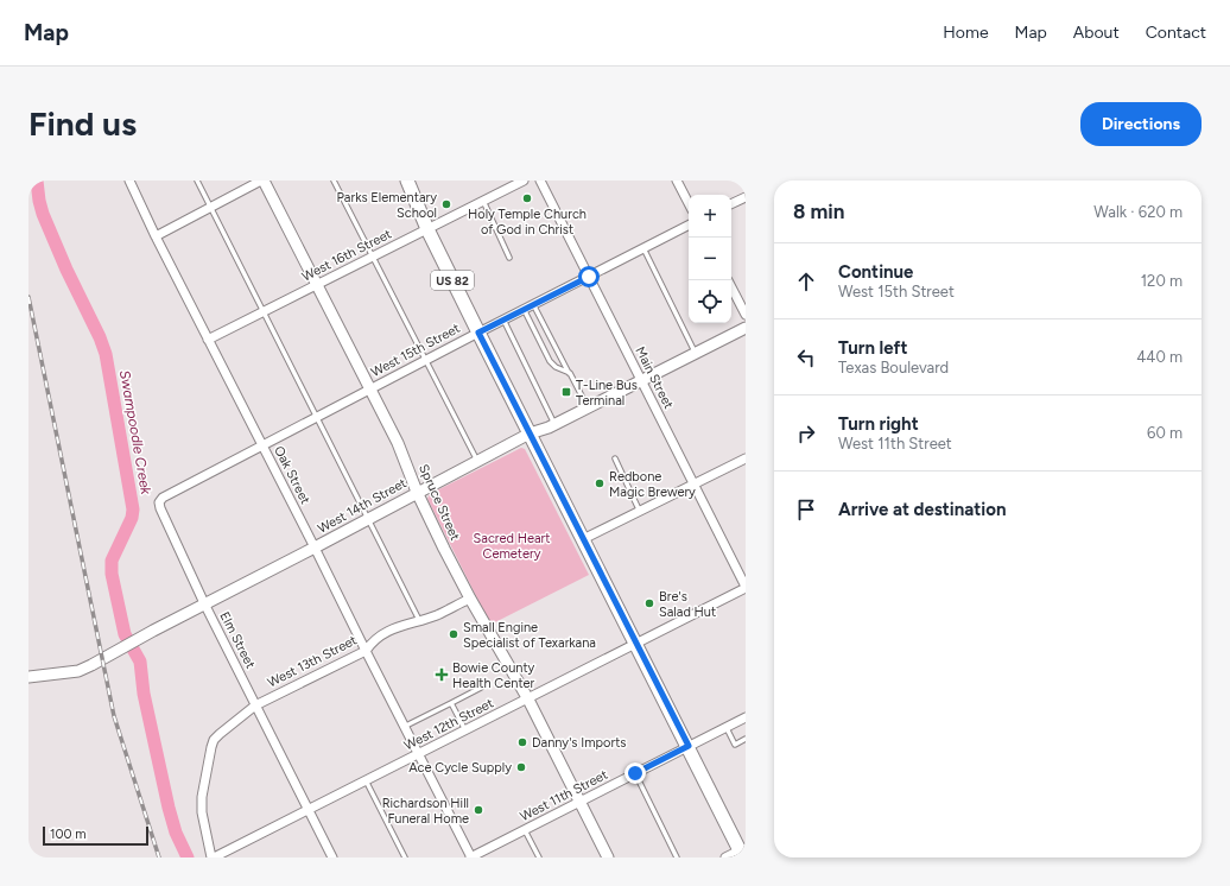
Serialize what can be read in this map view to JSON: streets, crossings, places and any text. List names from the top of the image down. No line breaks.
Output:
{"streets":{"main road":["US 82"],"street":["West 16th Street","West 15th Street","Main Street","Oak Street","Spruce Street","West 14th Street","Elm Street","West 13th Street","West 12th Street","West 11th Street"]},"crossings":[["West 16th Street","US 82"],["West 16th Street","Oak Street"],["West 16th Street","Spruce Street"],["US 82","West 15th Street"],["US 82","West 14th Street"],["US 82","West 12th Street"],["US 82","West 11th Street"],["West 15th Street","Main Street"],["West 15th Street","Oak Street"],["West 15th Street","Spruce Street"],["West 15th Street","Elm Street"],["Main Street","West 14th Street"],["Main Street","West 12th Street"],["Oak Street","West 14th Street"],["Oak Street","West 13th Street"],["Oak Street","West 12th Street"],["Oak Street","West 11th Street"],["Spruce Street","West 14th Street"],["Spruce Street","West 13th Street"],["Spruce Street","West 12th Street"],["Spruce Street","West 11th Street"],["West 14th Street","Elm Street"],["Elm Street","West 13th Street"],["Elm Street","West 12th Street"],["West 13th Street","West 12th Street"]],"water":["Swampoodle Creek"],"parks":["Sacred Heart Cemetery"],"places":{"other":["Holy Temple Church of God in Christ","Parks Elementary School","Redbone Magic Brewery","Bre's Salad Hut","Small Engine Specialist of Texarkana","Danny's Imports","Ace Cycle Supply","Richardson Hill Funeral Home"],"transit":["T-Line Bus Terminal"],"health":["Bowie County Health Center"]},"scale_bar":"100 m","page":{"header":"Map","nav":["Home","Map","About","Contact"],"buttons":"Directions","title":"Find us","heading":["8 min","Walk · 620 m"],"map_buttons":["+","−"],"list":[["Continue","West 15th Street","120 m"],["Turn left","Texas Boulevard","440 m"],["Turn right","West 11th Street","60 m"],"Arrive at destination"],"scale":"100 m"}}
